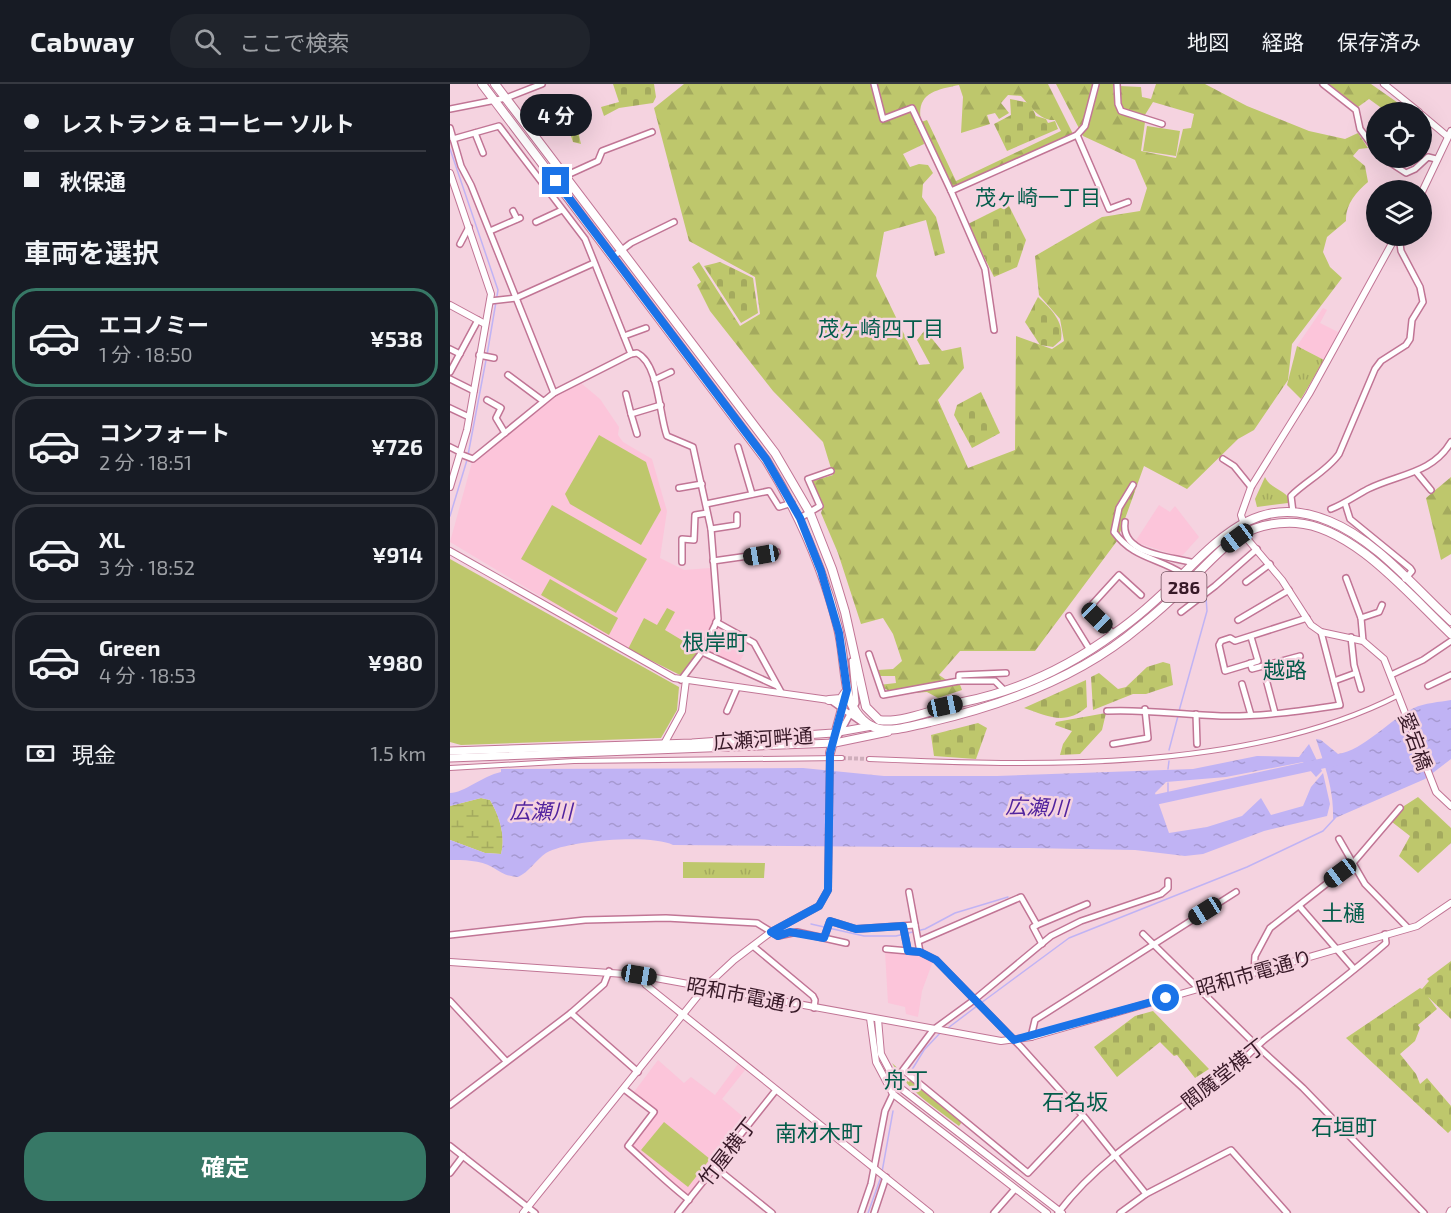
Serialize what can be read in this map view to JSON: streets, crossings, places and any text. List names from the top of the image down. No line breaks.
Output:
{"streets":{"highway":["286","広瀬河畔通"],"street":["愛宕橋","昭和市電通り","閻魔堂横丁","竹屋横丁"]},"crossings":[["286","広瀬河畔通"],["昭和市電通り","閻魔堂横丁"]],"districts":["茂ヶ崎一丁目","茂ヶ崎四丁目","根岸町","越路","土樋","舟丁","石名坂","石垣町","南材木町"],"water":["広瀬川"],"page":{"header":"Cabway","search":"ここで検索","nav":["地図","経路","保存済み"],"banner":["レストラン & コーヒー ソルト","秋保通"],"bubble":"4 分","heading":"車両を選択","list":[{"name":"エコノミー","note":"1 分 · 18:50","value":"¥538"},{"name":"コンフォート","note":"2 分 · 18:51","value":"¥726"},{"name":"XL","note":"3 分 · 18:52","value":"¥914"},{"name":"Green","note":"4 分 · 18:53","value":"¥980"}],"pay":["現金","1.5 km"],"buttons":"確定"}}
